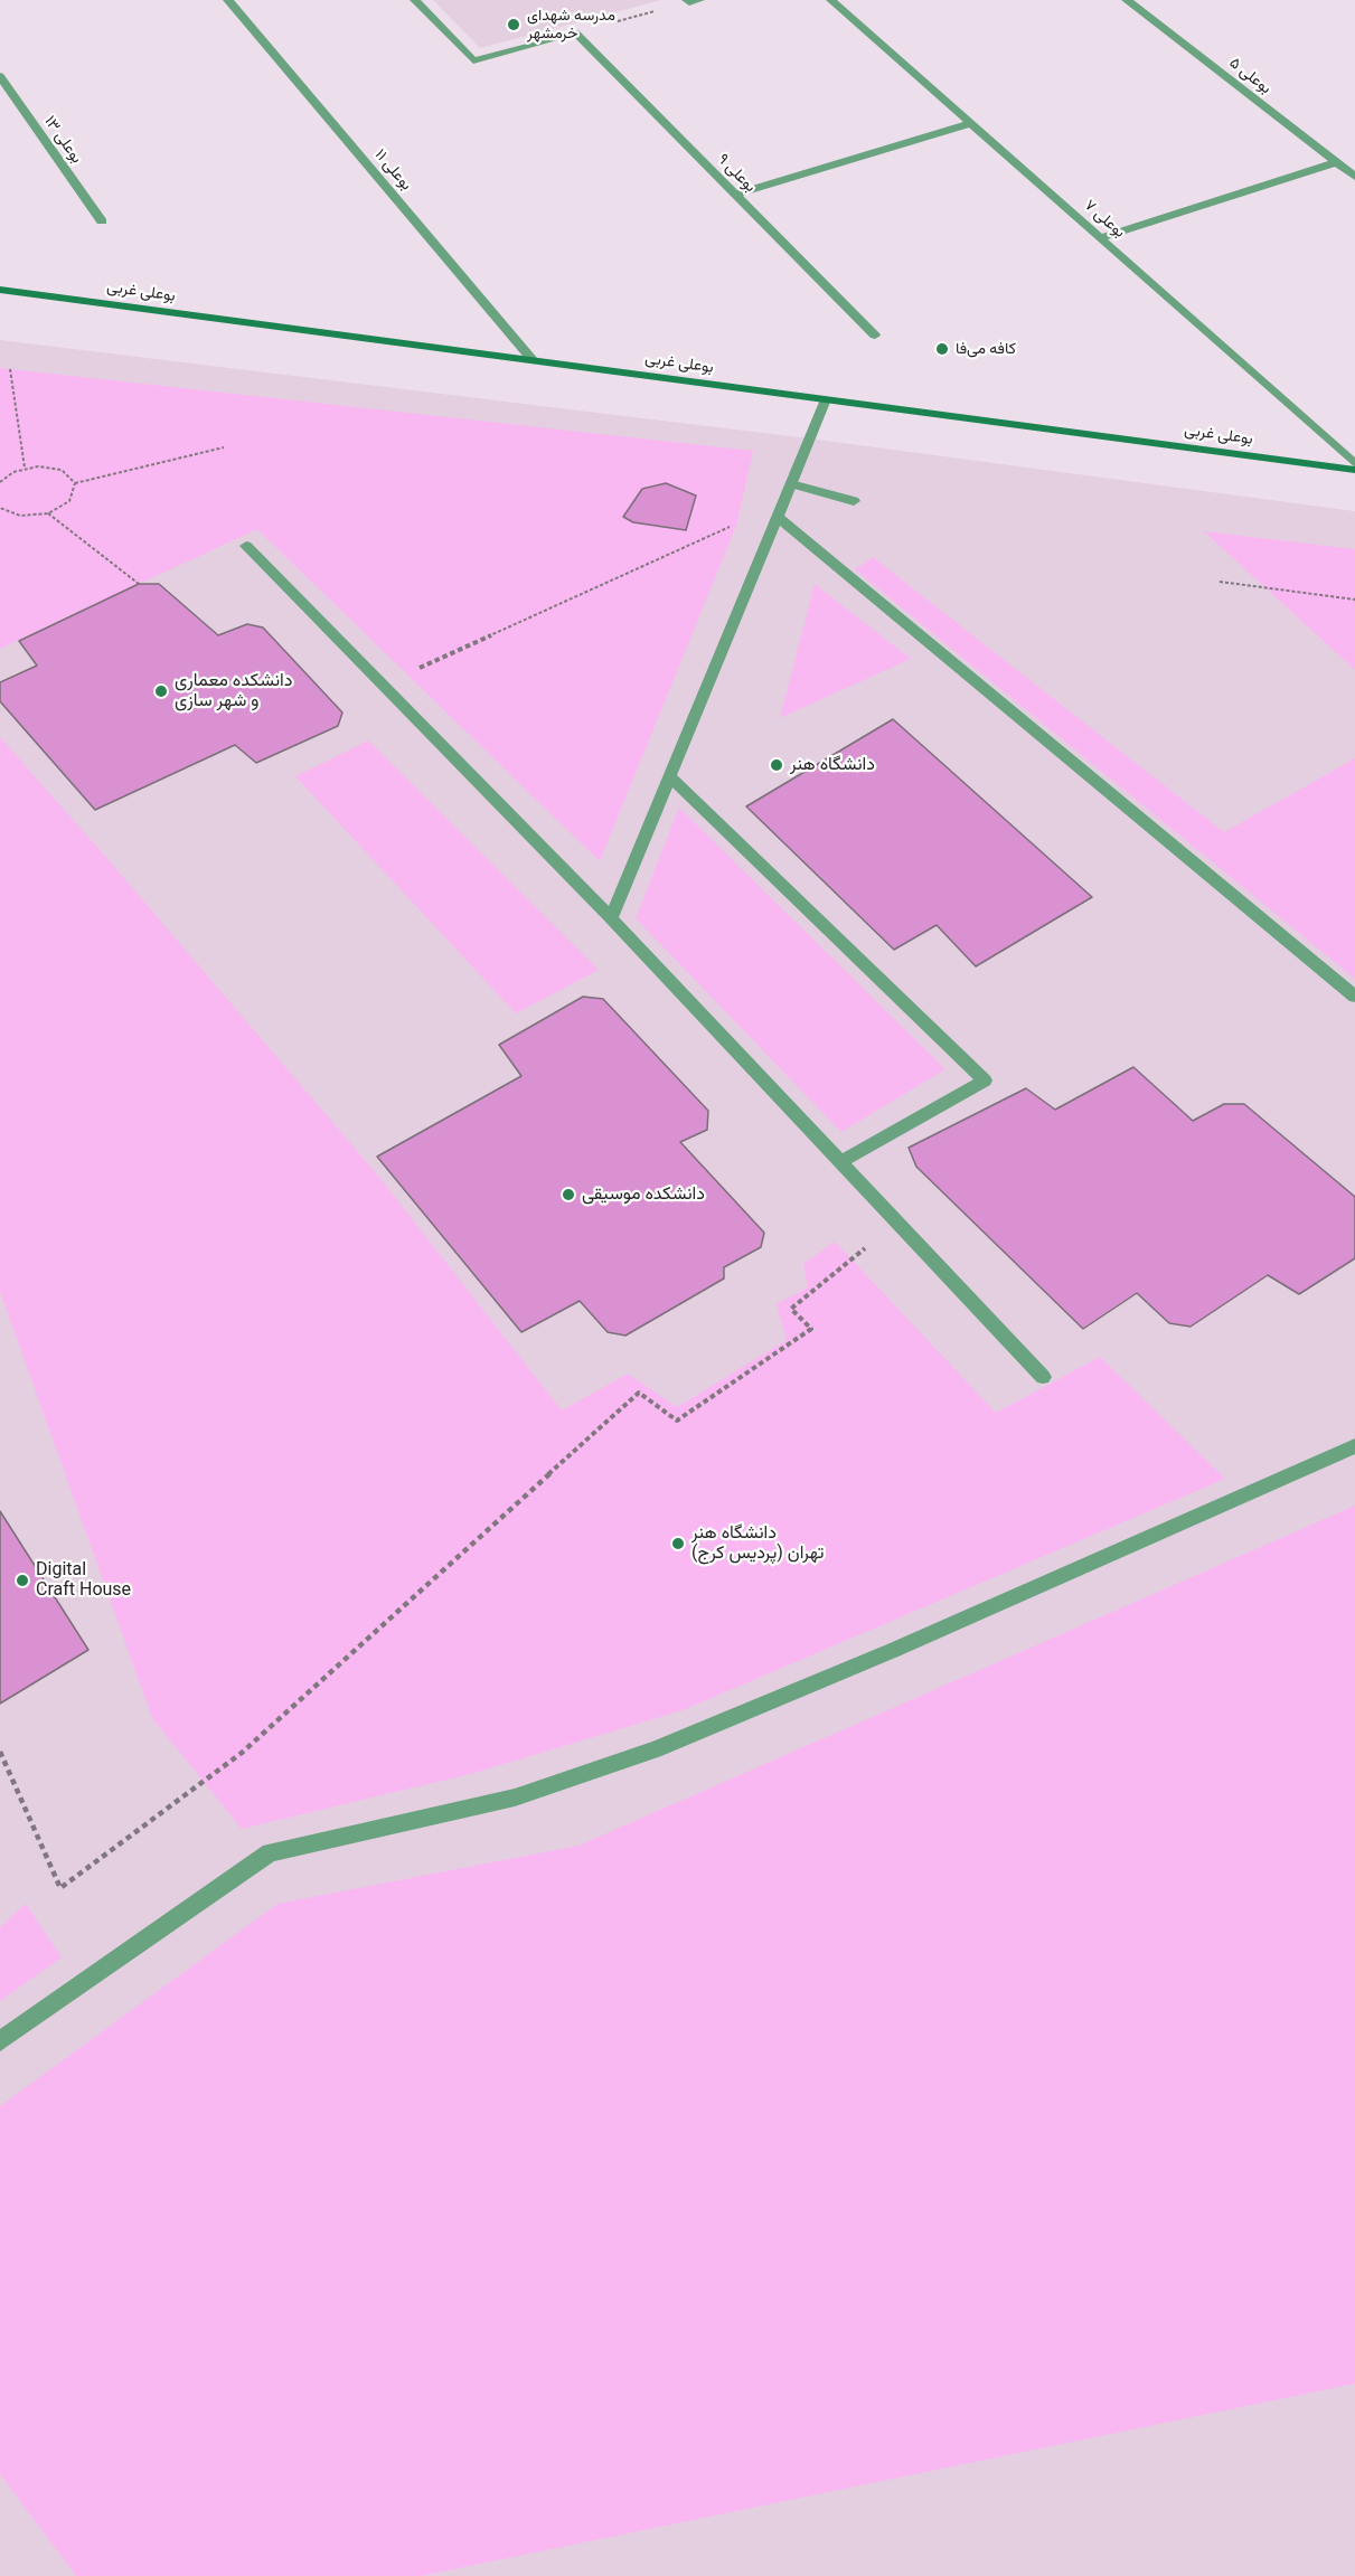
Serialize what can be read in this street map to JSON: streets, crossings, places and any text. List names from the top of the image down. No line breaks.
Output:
{"streets":{"street":["بوعلی ۵","بوعلی ۱۳","بوعلی ۱۱","بوعلی ۹","بوعلی ۷","بوعلی غربی"]},"crossings":[["بوعلی ۱۱","بوعلی غربی"]],"places":["مدرسه شهدای خرمشهر","کافه می‌فا","دانشکده معماری و شهر سازی","دانشگاه هنر","دانشکده موسیقی","دانشگاه هنر تهران (پردیس کرج)","Digital Craft House"]}
